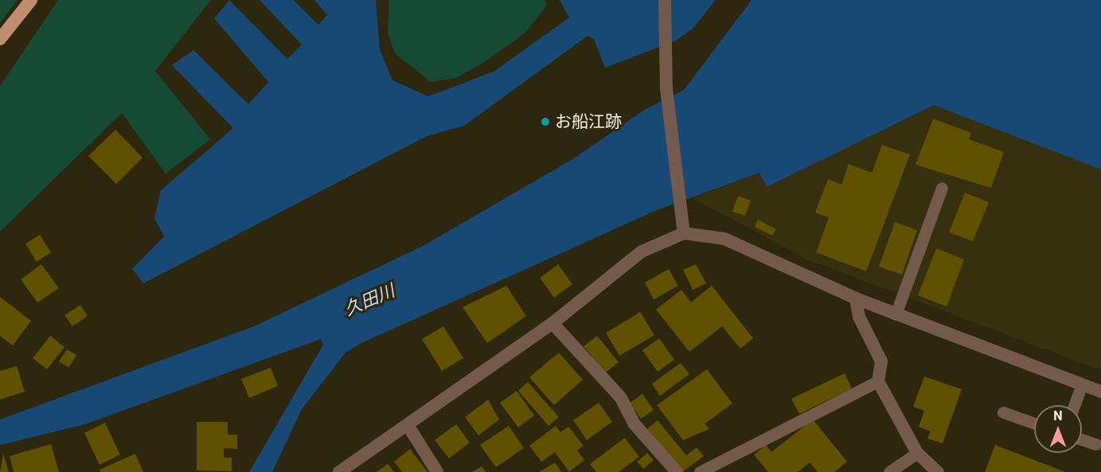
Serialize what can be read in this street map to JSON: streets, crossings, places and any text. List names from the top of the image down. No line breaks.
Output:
{"water":["久田川"],"places":["お船江跡"],"north":"top"}
